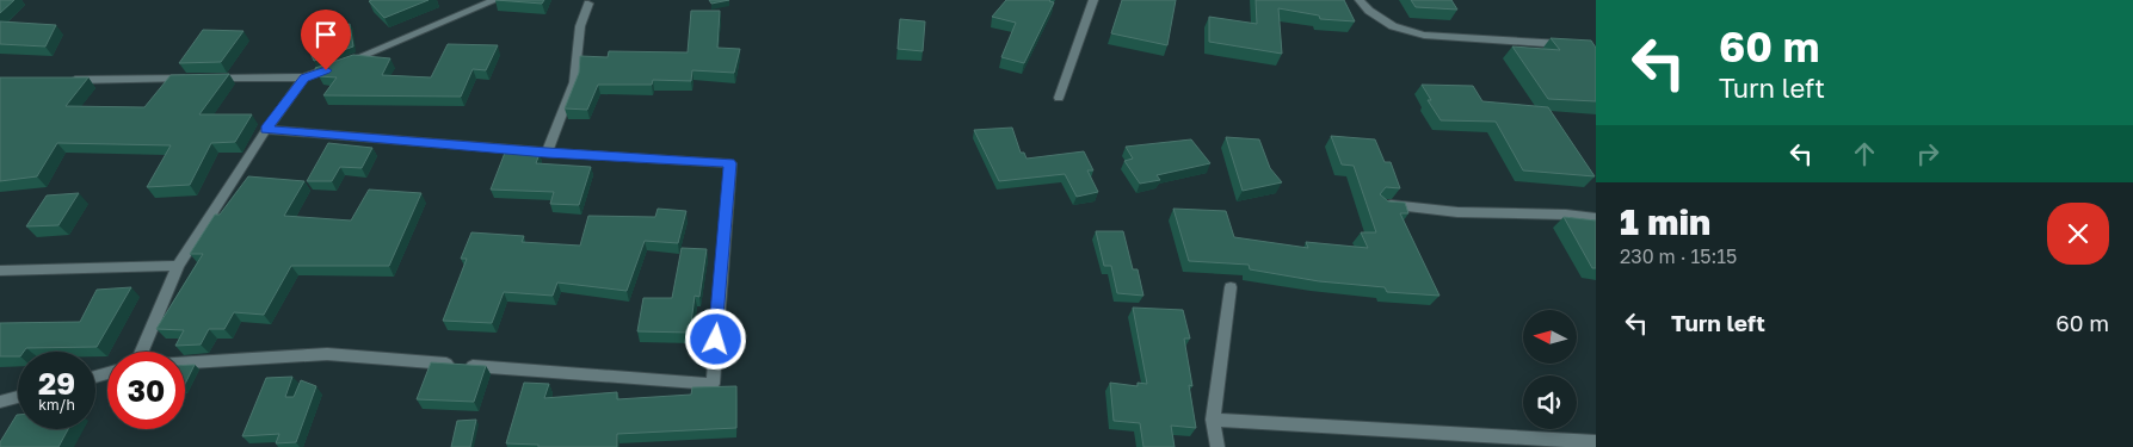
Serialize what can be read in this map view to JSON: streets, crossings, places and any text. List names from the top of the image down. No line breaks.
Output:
{"north":"left","page":{"turn":["60 m","Turn left"],"heading":["1 min","230 m · 15:15"],"list":[{"name":"Turn left","value":"60 m"}],"speed":"29 km/h","limit":"30"}}
